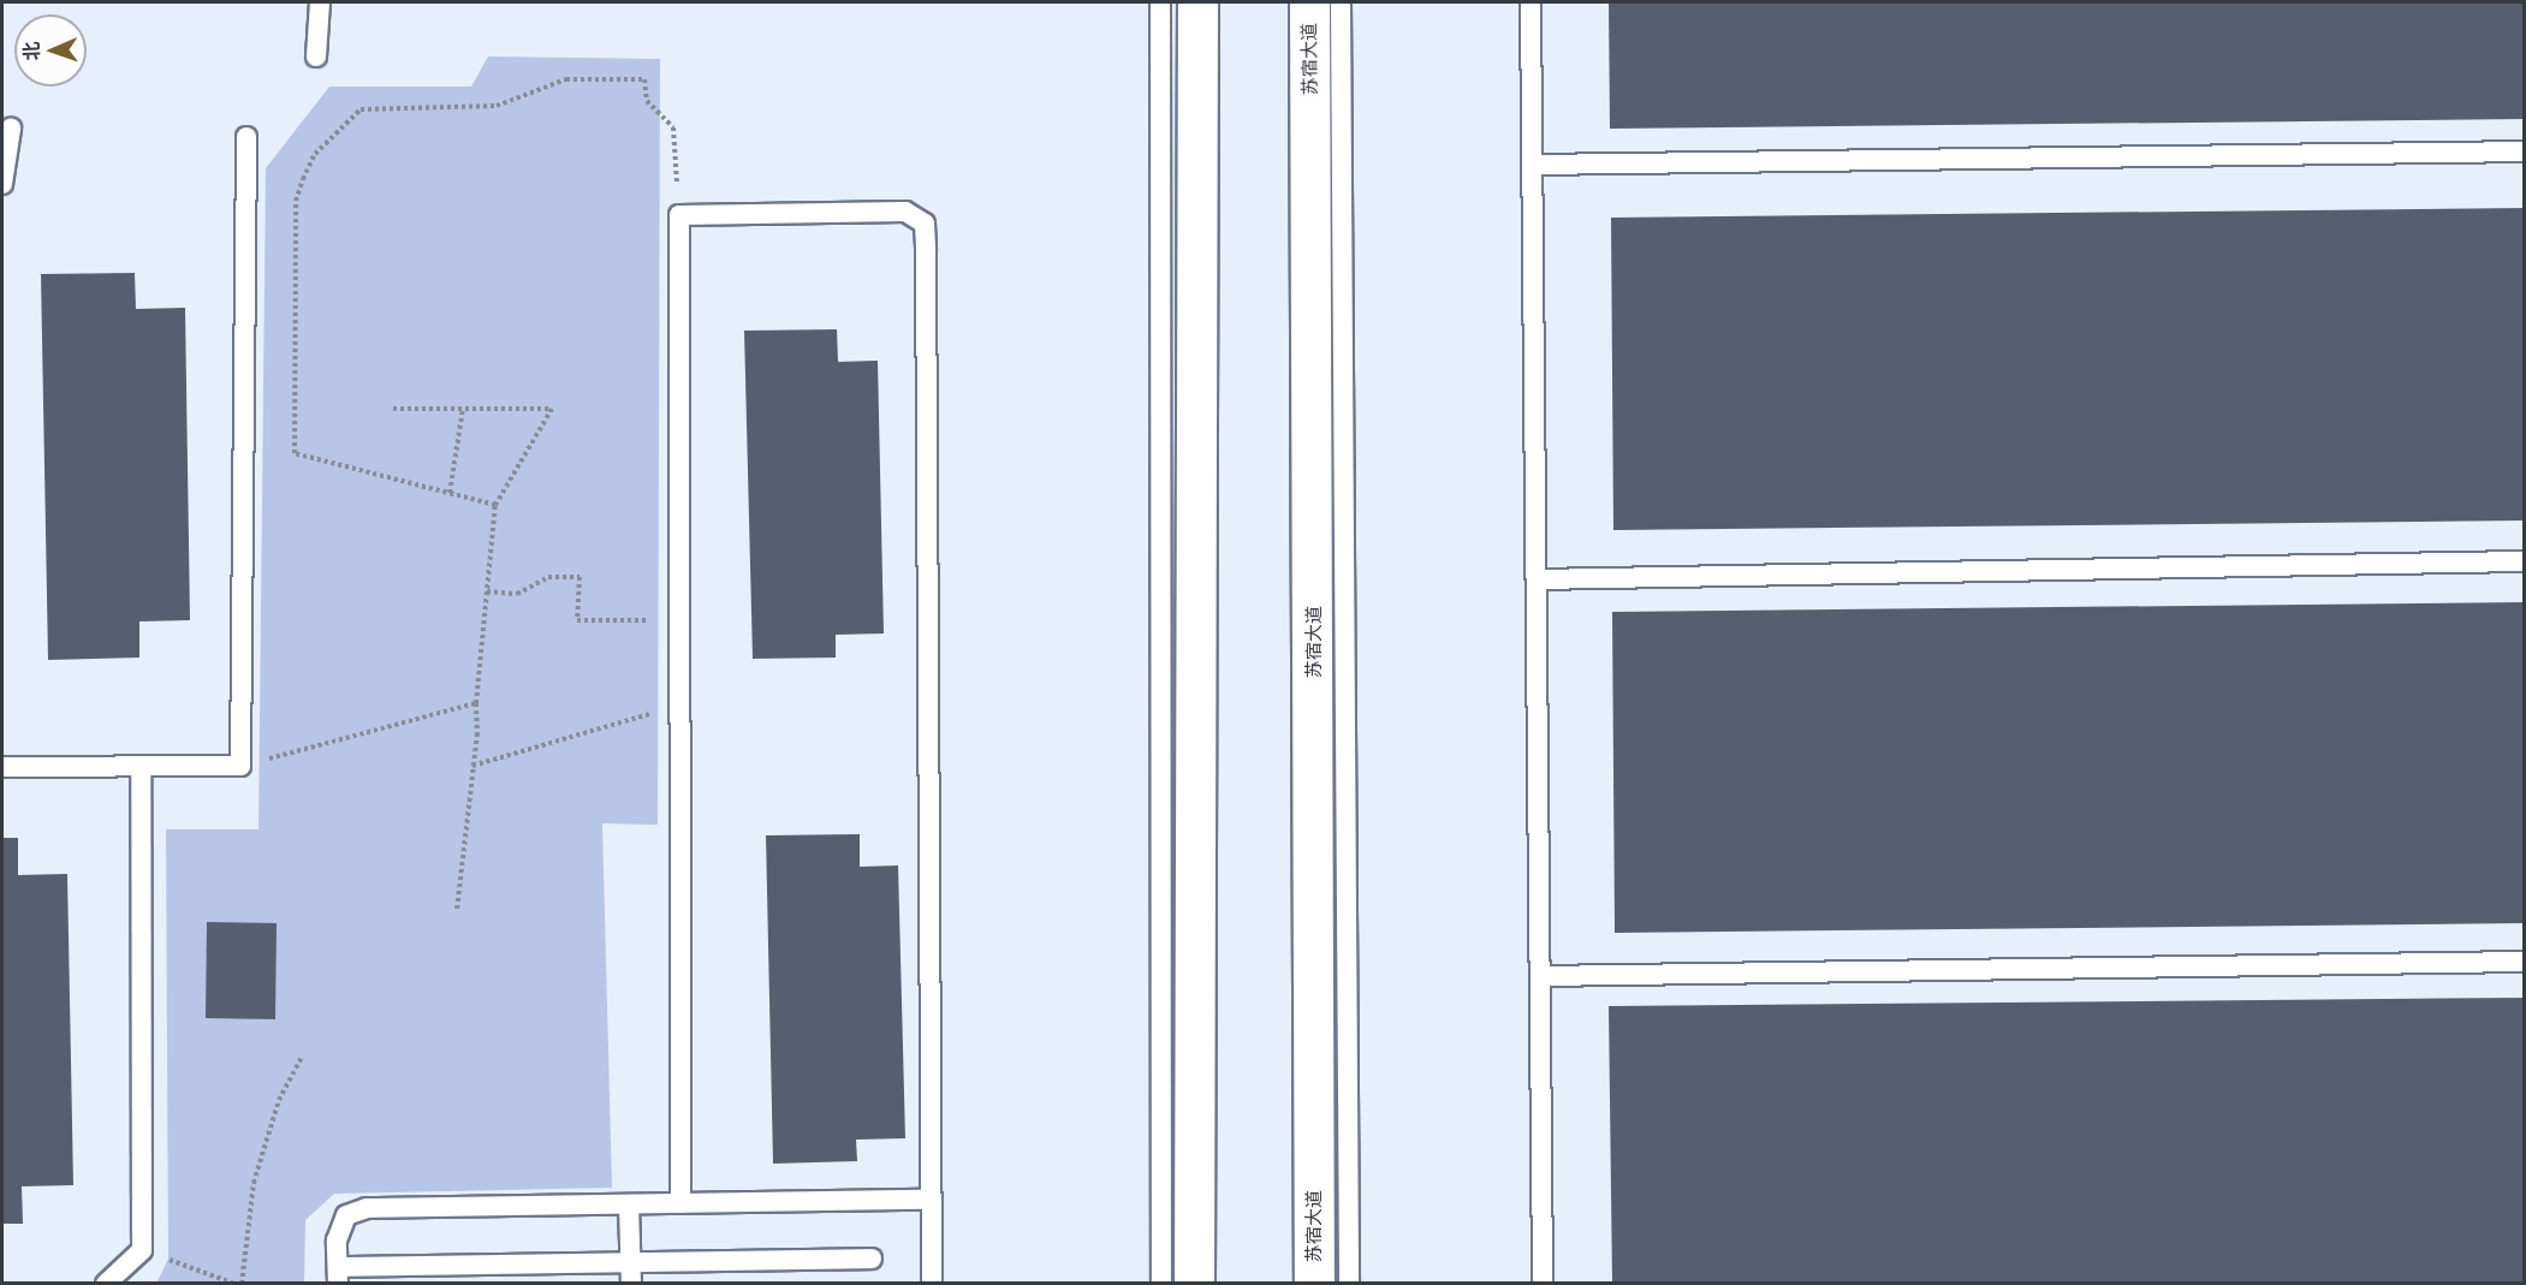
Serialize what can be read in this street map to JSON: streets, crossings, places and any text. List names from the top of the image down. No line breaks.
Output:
{"streets":{"main road":["苏宿大道"]},"north":"left"}
